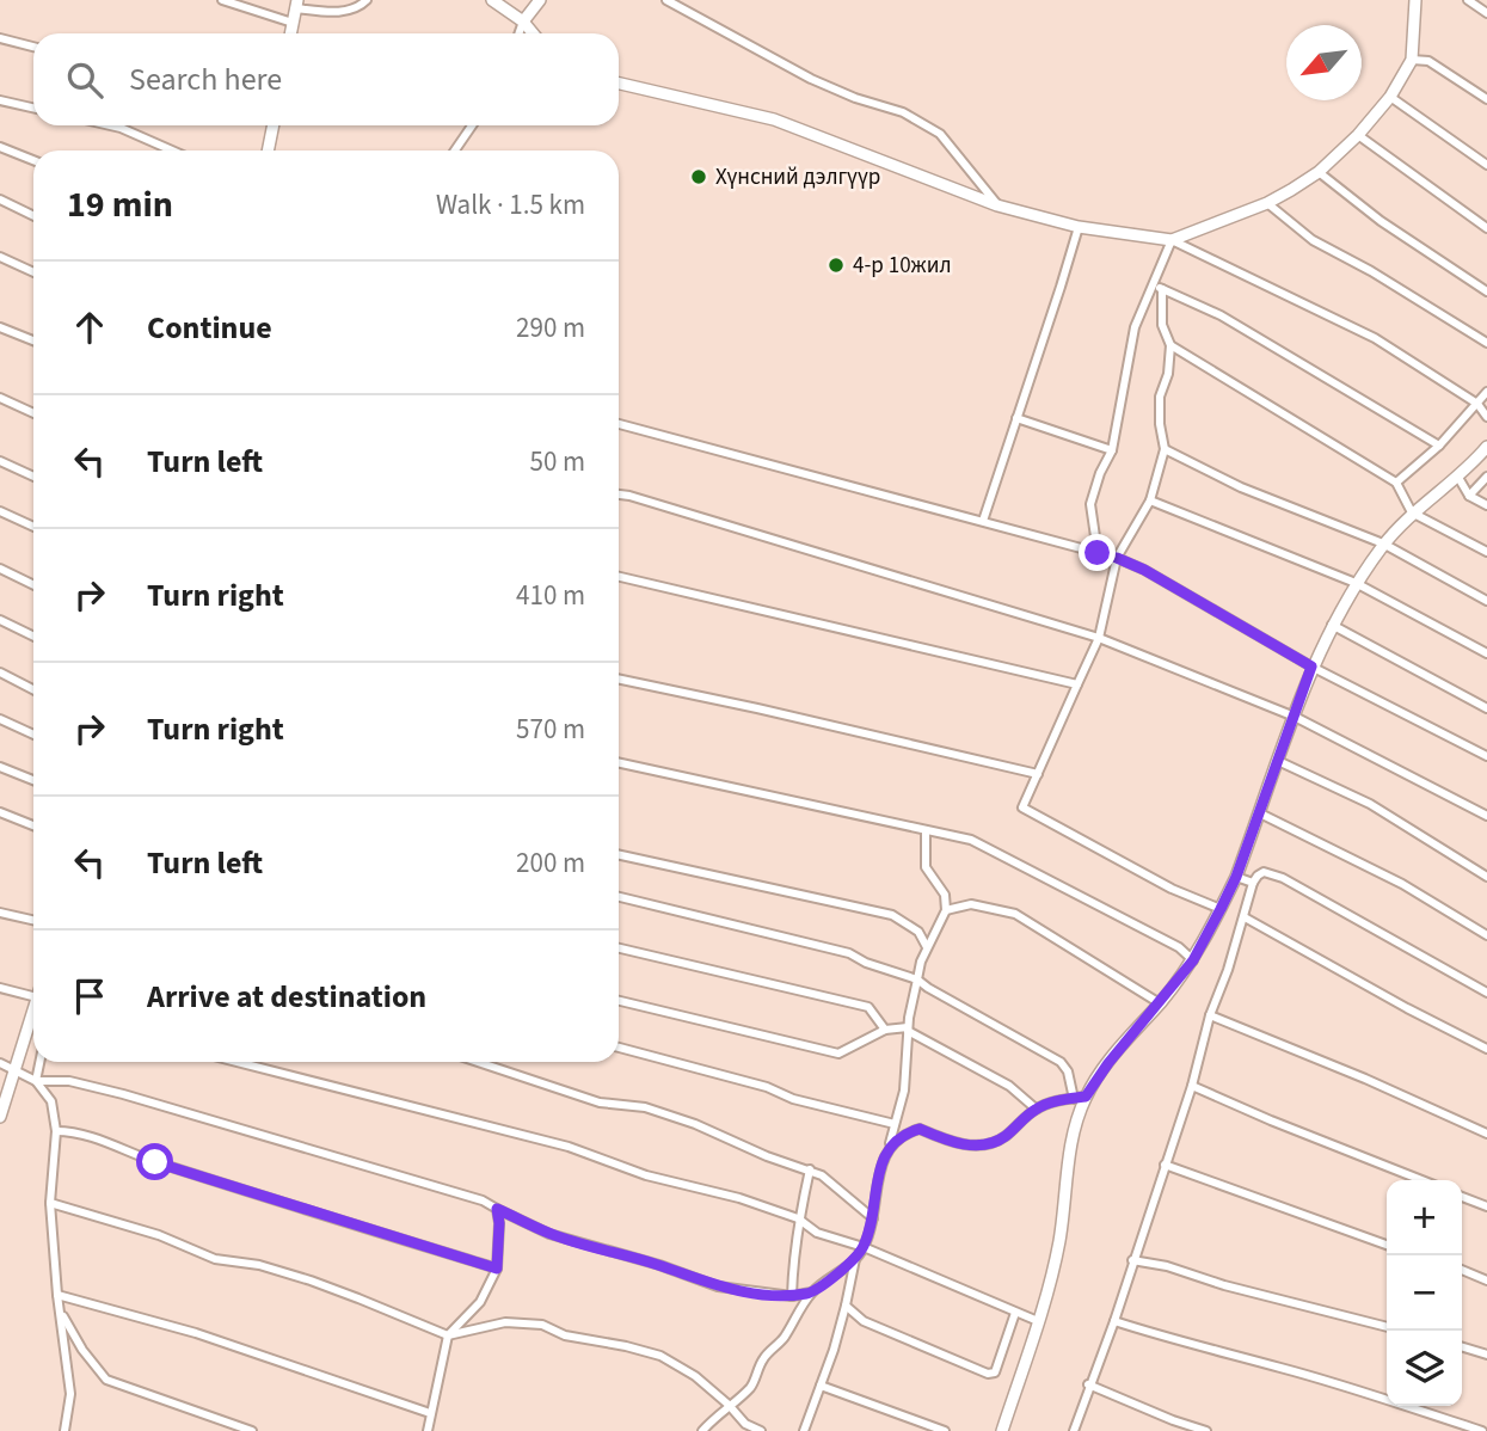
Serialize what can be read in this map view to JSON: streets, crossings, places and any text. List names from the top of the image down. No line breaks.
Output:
{"places":["Хүнсний дэлгүүр","4-р 10жил"],"north":"bottom left","page":{"search":"Search here","heading":["19 min","Walk · 1.5 km"],"list":[["Continue","290 m"],["Turn left","50 m"],["Turn right","410 m"],["Turn right","570 m"],["Turn left","200 m"],"Arrive at destination"],"map_buttons":["+","−"]}}
